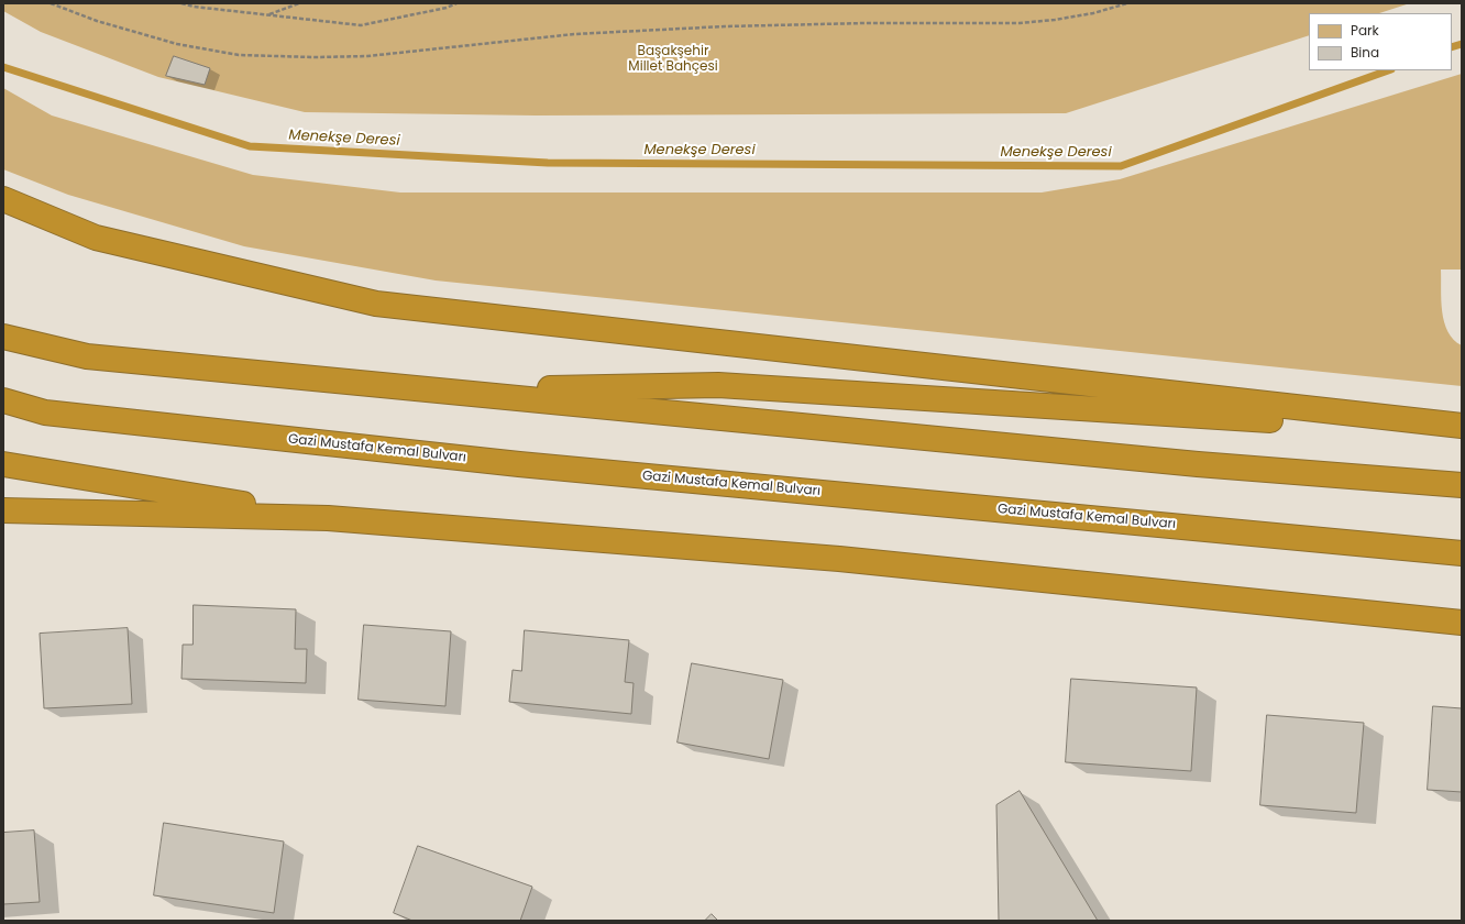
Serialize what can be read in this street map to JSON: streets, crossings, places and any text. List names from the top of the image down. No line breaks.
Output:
{"streets":{"highway":["Gazi Mustafa Kemal Bulvarı"]},"water":["Menekşe Deresi"],"parks":["Başakşehir Millet Bahçesi"],"legend":["Park","Bina"]}
